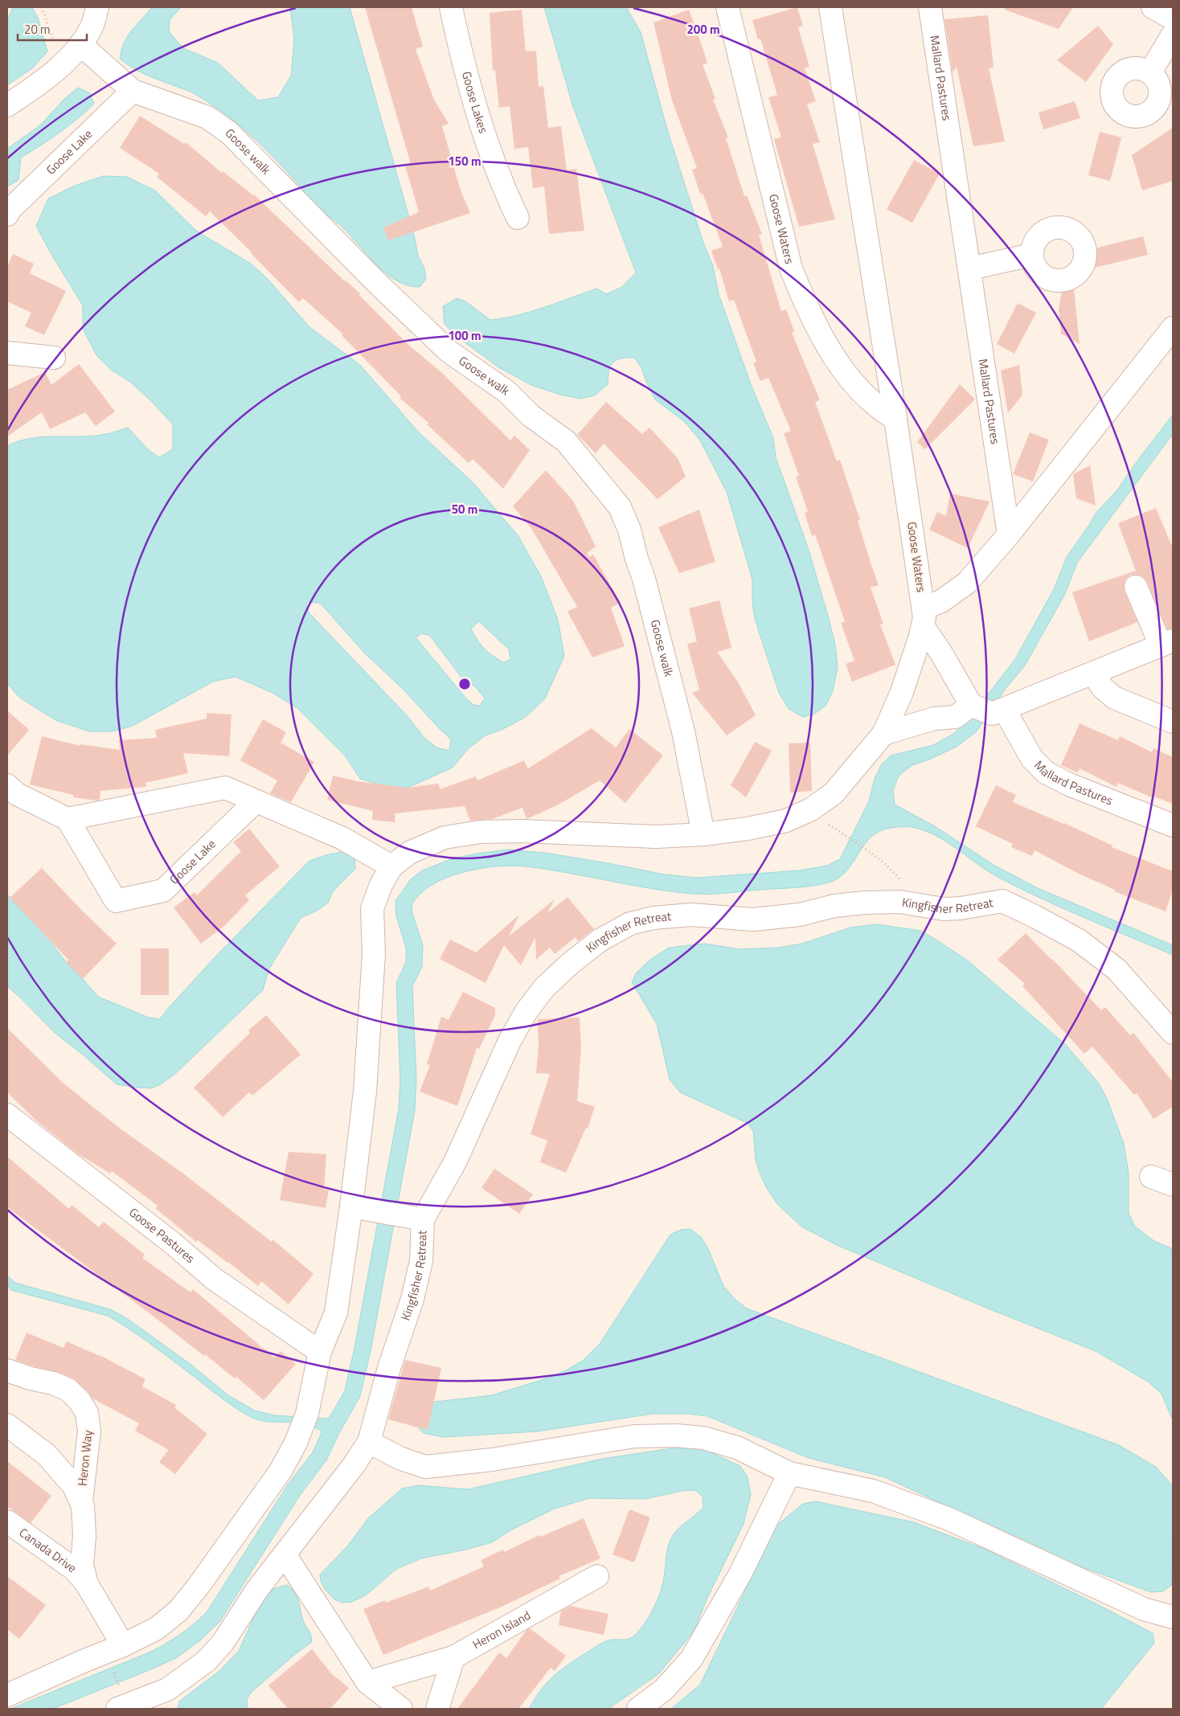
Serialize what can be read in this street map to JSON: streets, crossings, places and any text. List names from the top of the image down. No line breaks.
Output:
{"streets":{"street":["Mallard Pastures","Goose Lakes","Goose Lake","Goose walk","Goose Waters","Kingfisher Retreat","Goose Pastures","Heron Way","Canada Drive","Heron Island"]},"crossings":[["Mallard Pastures","Goose Waters"],["Goose Lake","Goose walk"],["Goose walk","Goose Waters"],["Heron Way","Canada Drive"]],"scale_bar":"20 m","rings":["200 m","150 m","100 m","50 m"]}
